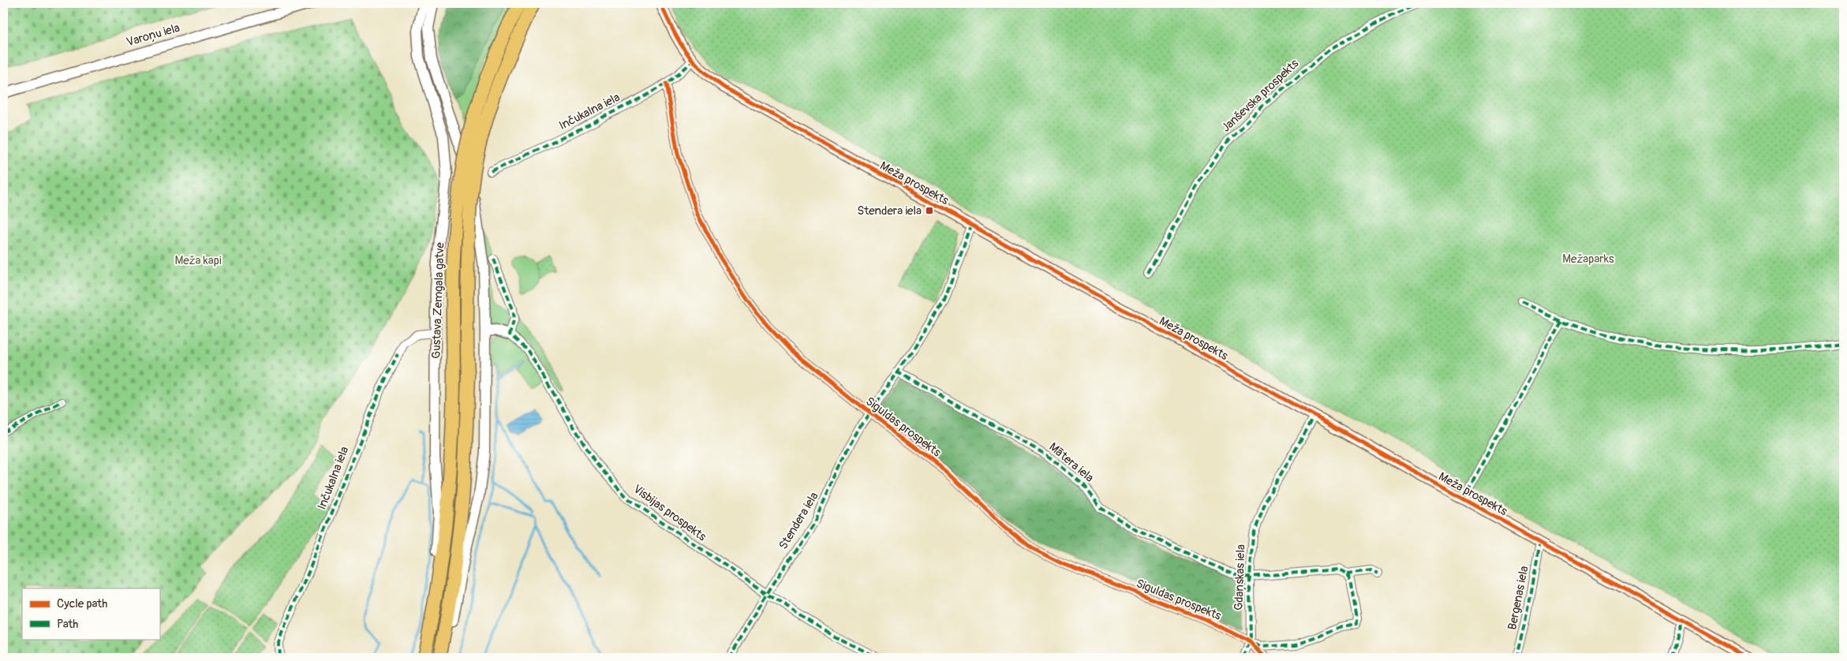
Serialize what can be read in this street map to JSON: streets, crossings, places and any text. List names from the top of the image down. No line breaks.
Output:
{"streets":{"main road":["Gustava Zemgala gatve"],"street":["Varoņu iela","Janševska prospekts","Inčukalna iela","Meža prospekts","Siguldas prospekts","Mātera iela","Visbijas prospekts","Stendera iela","Gdaņskas iela","Bergenas iela"]},"crossings":[["Inčukalna iela","Meža prospekts"],["Inčukalna iela","Gustava Zemgala gatve"],["Inčukalna iela","Siguldas prospekts"],["Meža prospekts","Stendera iela"],["Meža prospekts","Gdaņskas iela"],["Meža prospekts","Bergenas iela"],["Siguldas prospekts","Stendera iela"],["Siguldas prospekts","Gdaņskas iela"],["Mātera iela","Stendera iela"],["Mātera iela","Gdaņskas iela"],["Visbijas prospekts","Stendera iela"]],"parks":["Mežaparks","Meža kapi"],"places":{"transit":["Stendera iela"]},"legend":["Cycle path","Path"]}
